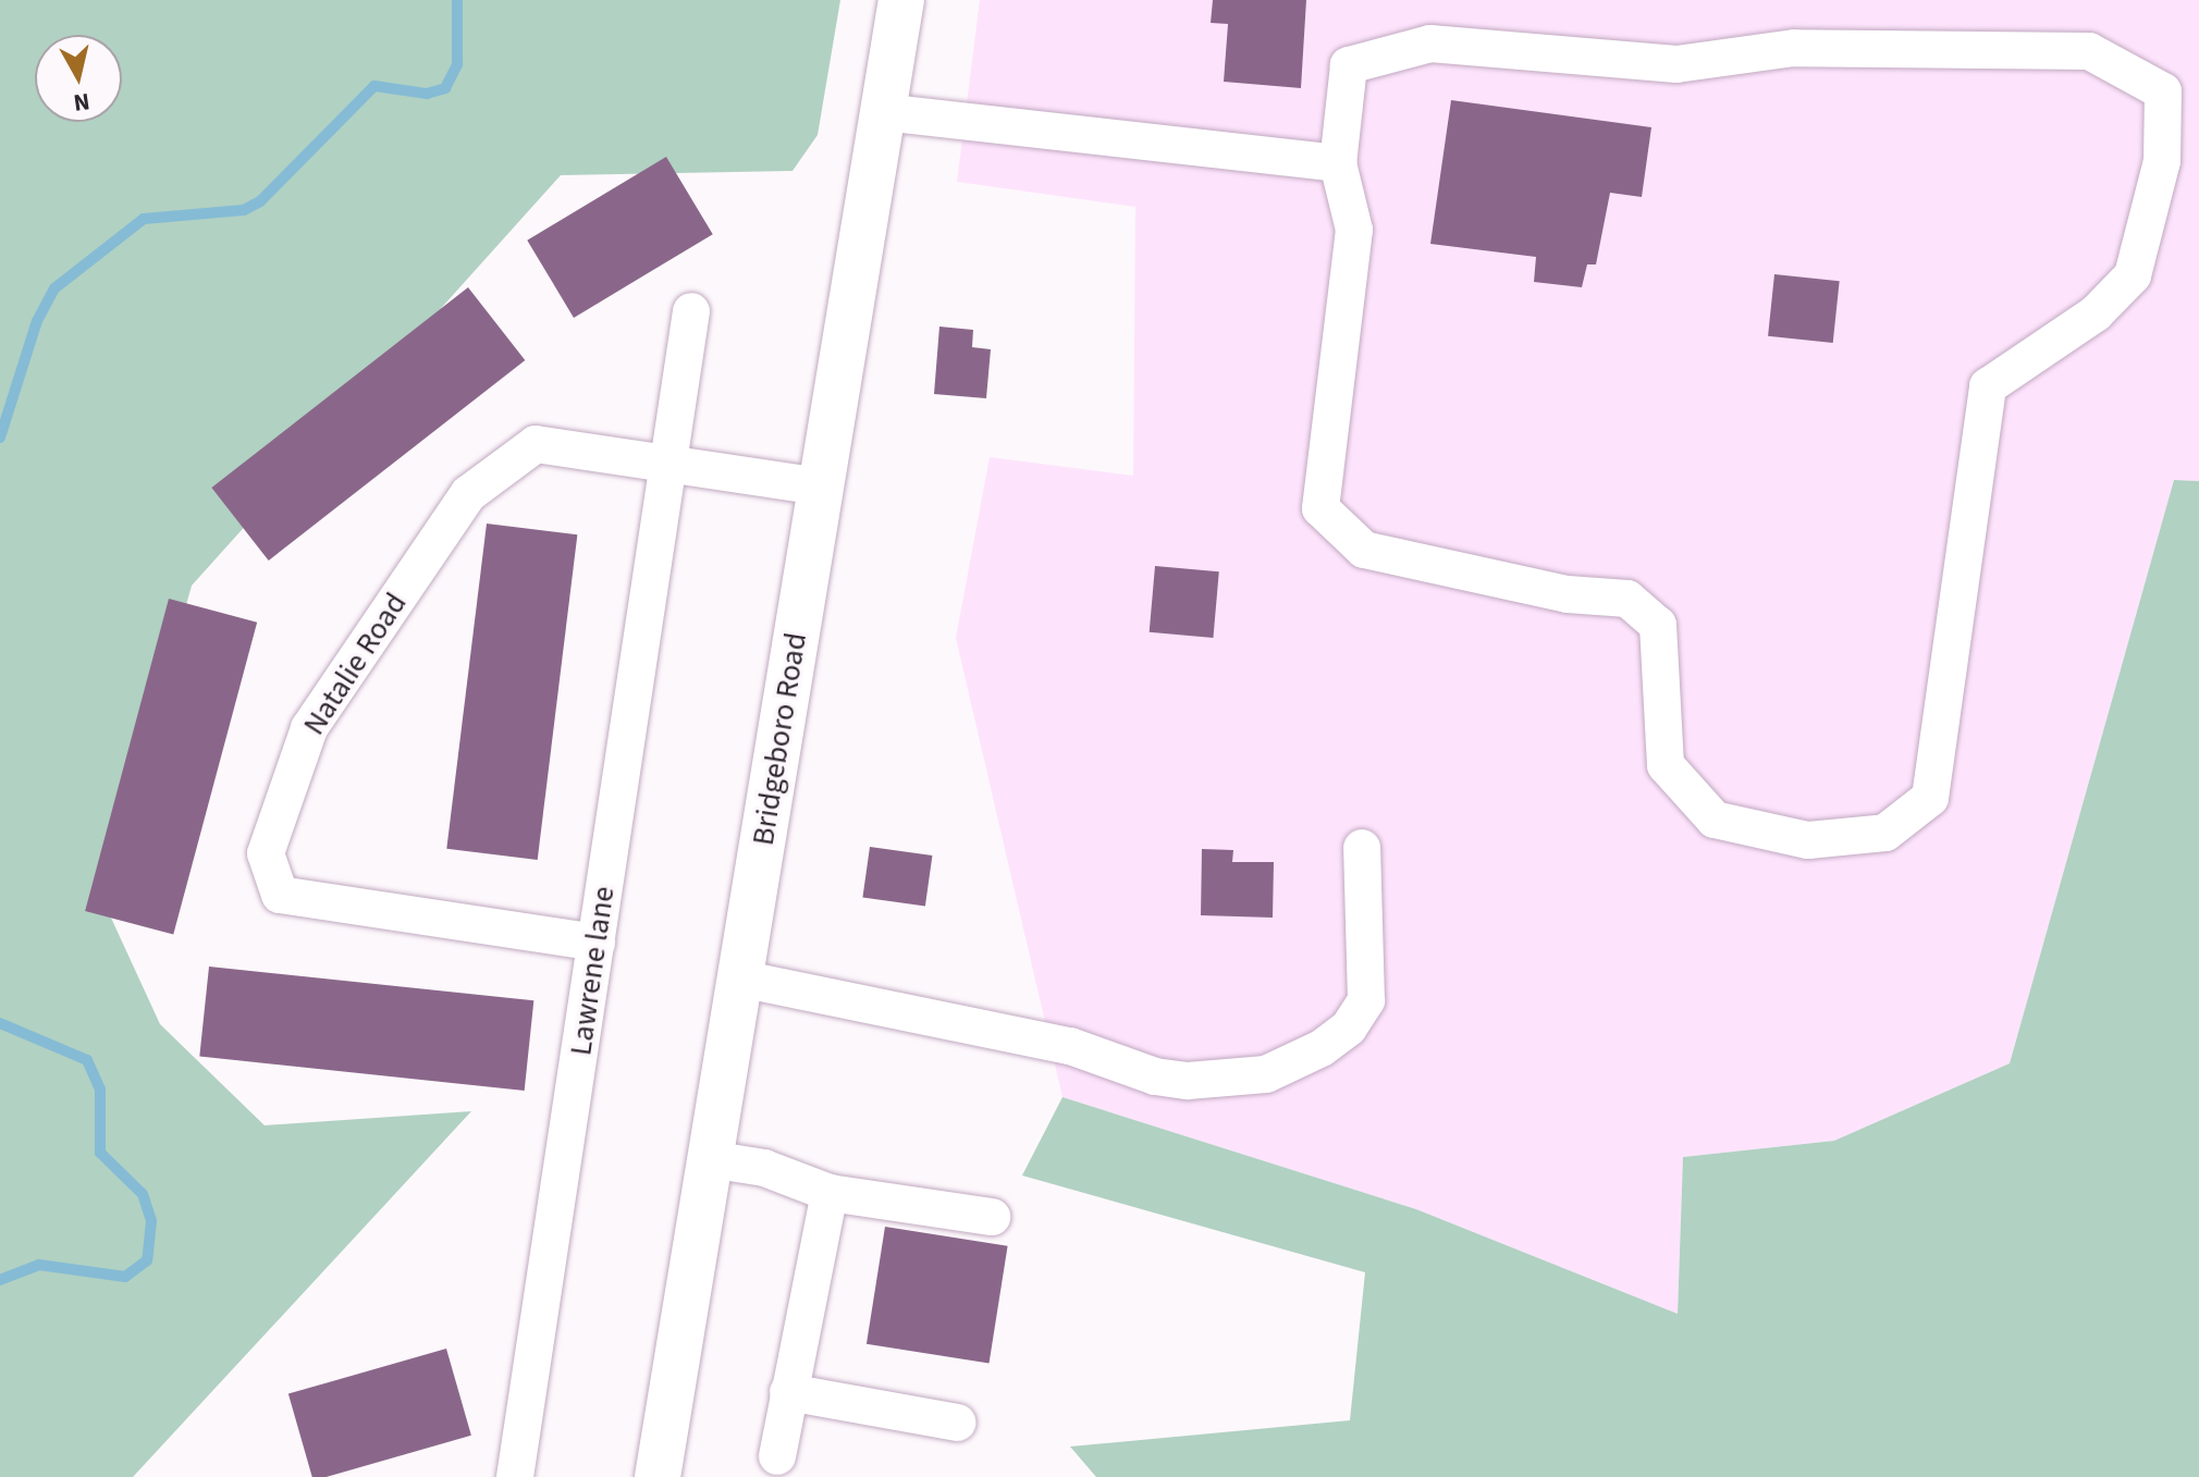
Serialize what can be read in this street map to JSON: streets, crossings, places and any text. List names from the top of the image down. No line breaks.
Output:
{"streets":{"main road":["Bridgeboro Road"],"lane":["Natalie Road","Lawrene lane"]},"crossings":[["Natalie Road","Bridgeboro Road"],["Natalie Road","Lawrene lane"]],"north":"bottom"}
